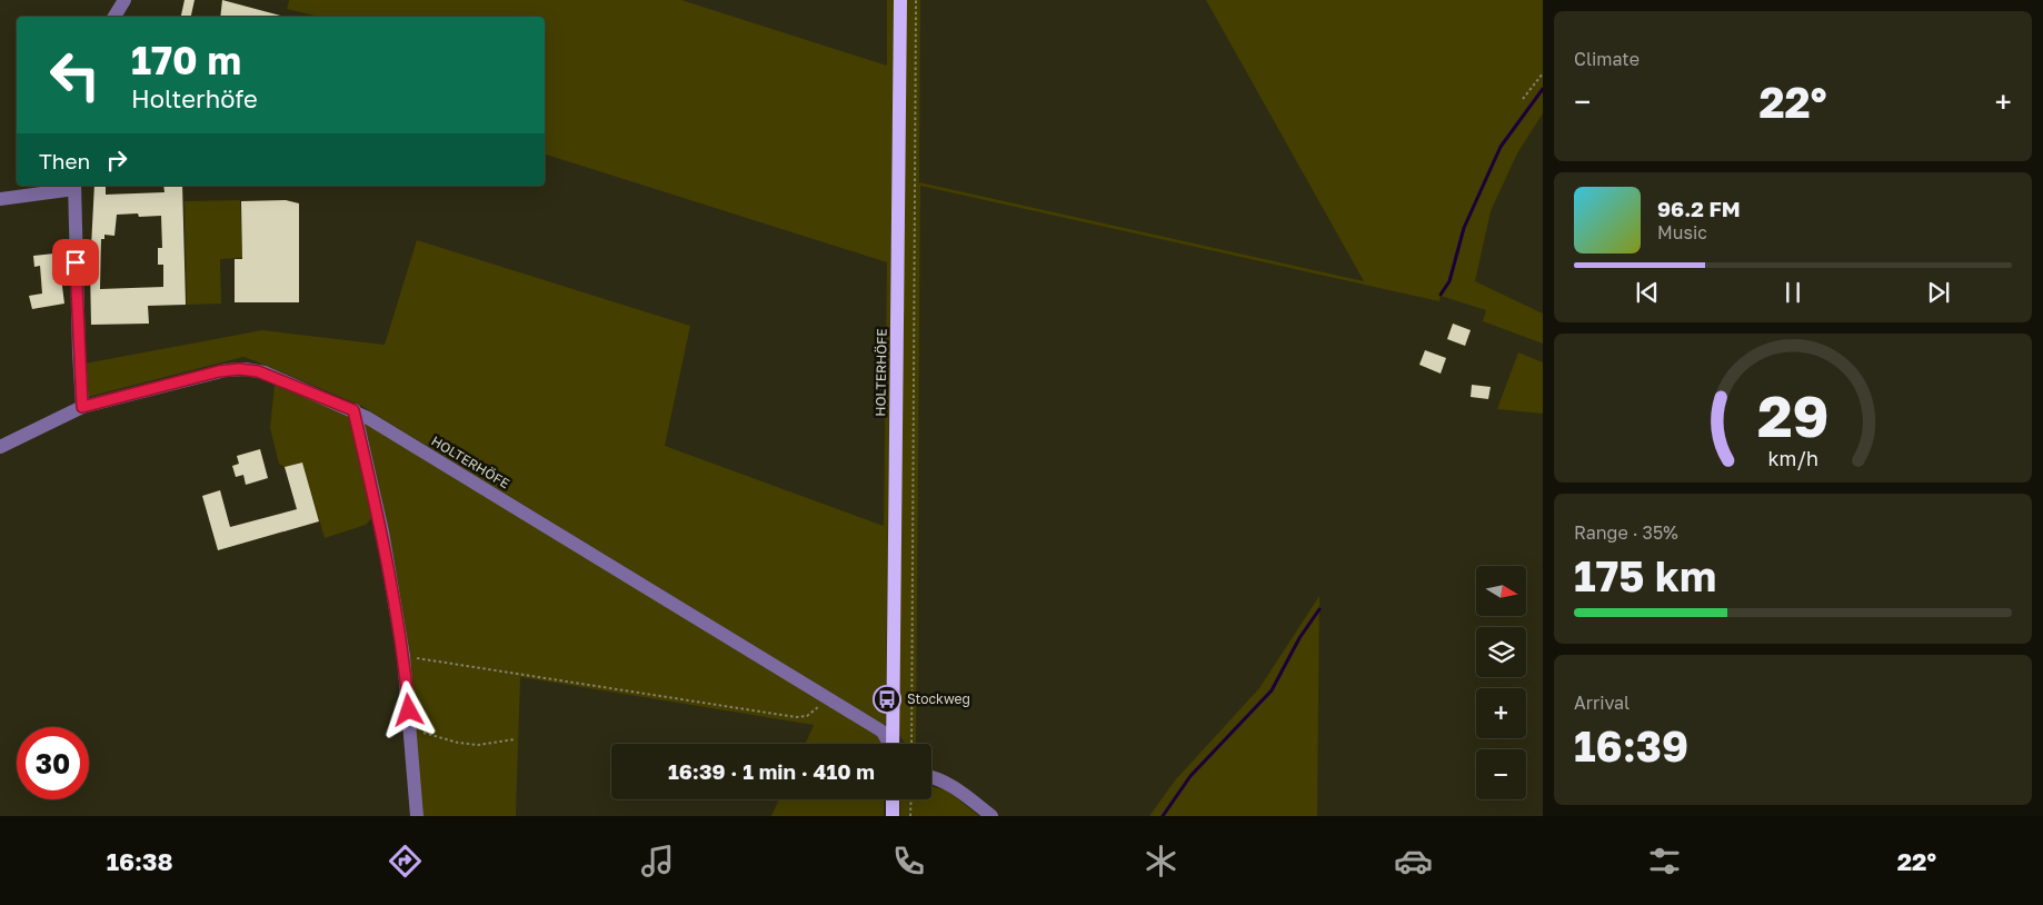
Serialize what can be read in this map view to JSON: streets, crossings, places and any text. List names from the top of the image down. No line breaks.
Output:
{"streets":{"main road":["HOLTERHÖFE"]},"places":{"bus stop":["Stockweg"]},"north":"right","page":{"tile":["Climate",["Range · 35%","175 km"],["Arrival","16:39"]],"turn":["170 m","Holterhöfe"],"heat":["−","22°","+"],"then":"Then","song":["96.2 FM","Music"],"map_buttons":["+","−"],"limit":"30","trip":"16:39 · 1 min · 410 m","tabs":["16:38","22°"],"gauge":["29","km/h"]}}
